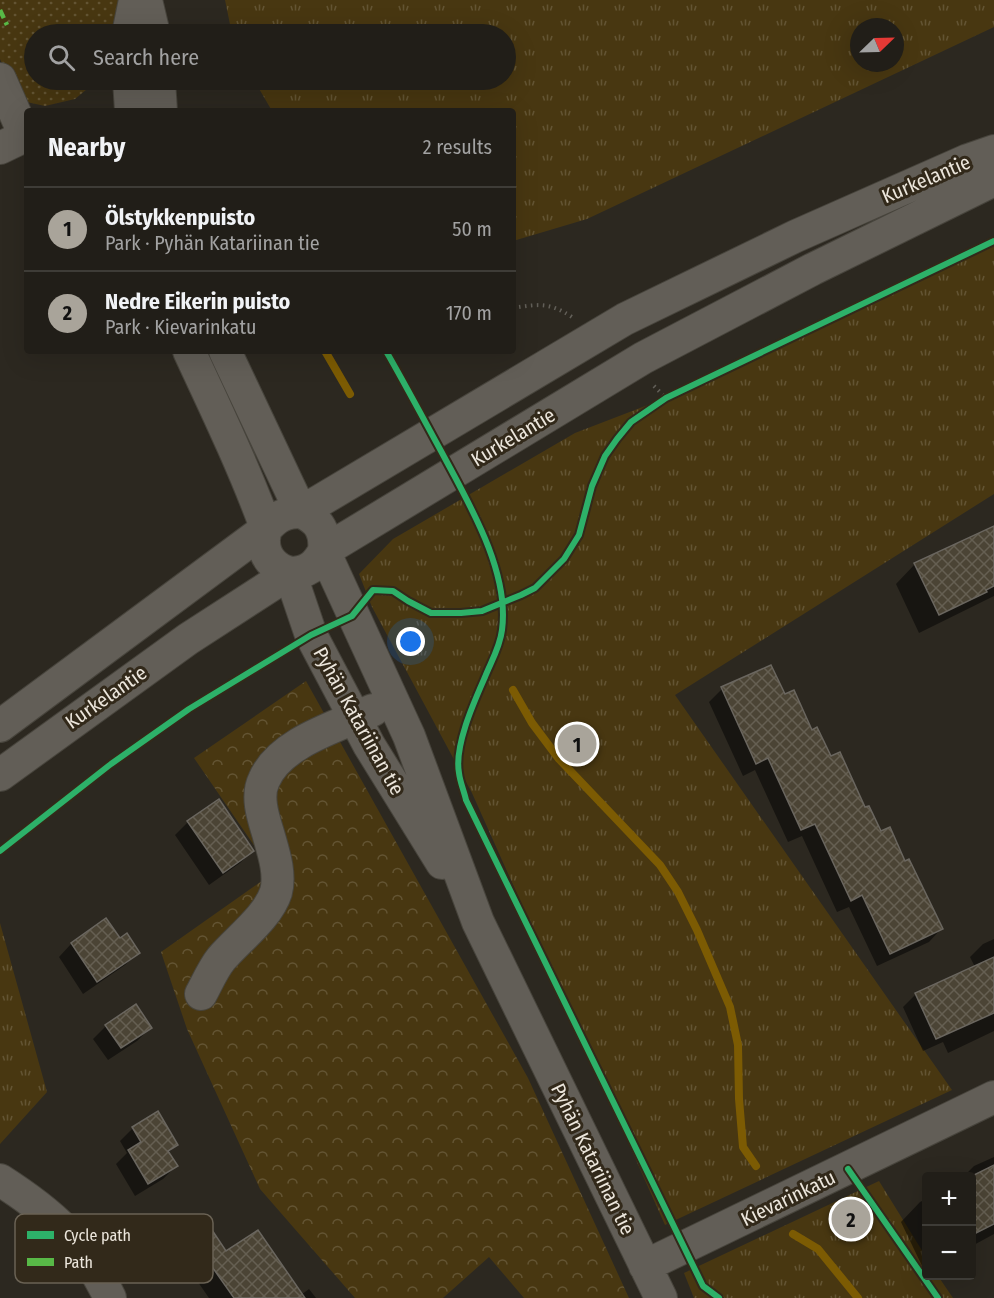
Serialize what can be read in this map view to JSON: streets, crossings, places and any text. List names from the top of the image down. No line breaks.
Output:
{"streets":{"street":["Kurkelantie","Pyhän Katariinan tie","Kievarinkatu"]},"crossings":[["Kurkelantie","Pyhän Katariinan tie"],["Pyhän Katariinan tie","Kievarinkatu"]],"legend":["Cycle path","Path"],"north":"top right","page":{"search":"Search here","heading":["Nearby","2 results"],"list":[{"mark":"1","name":"Ölstykkenpuisto","note":"Park · Pyhän Katariinan tie","value":"50 m"},{"mark":"2","name":"Nedre Eikerin puisto","note":"Park · Kievarinkatu","value":"170 m"}],"pins":["1","2"],"map_buttons":["+","−"]}}
